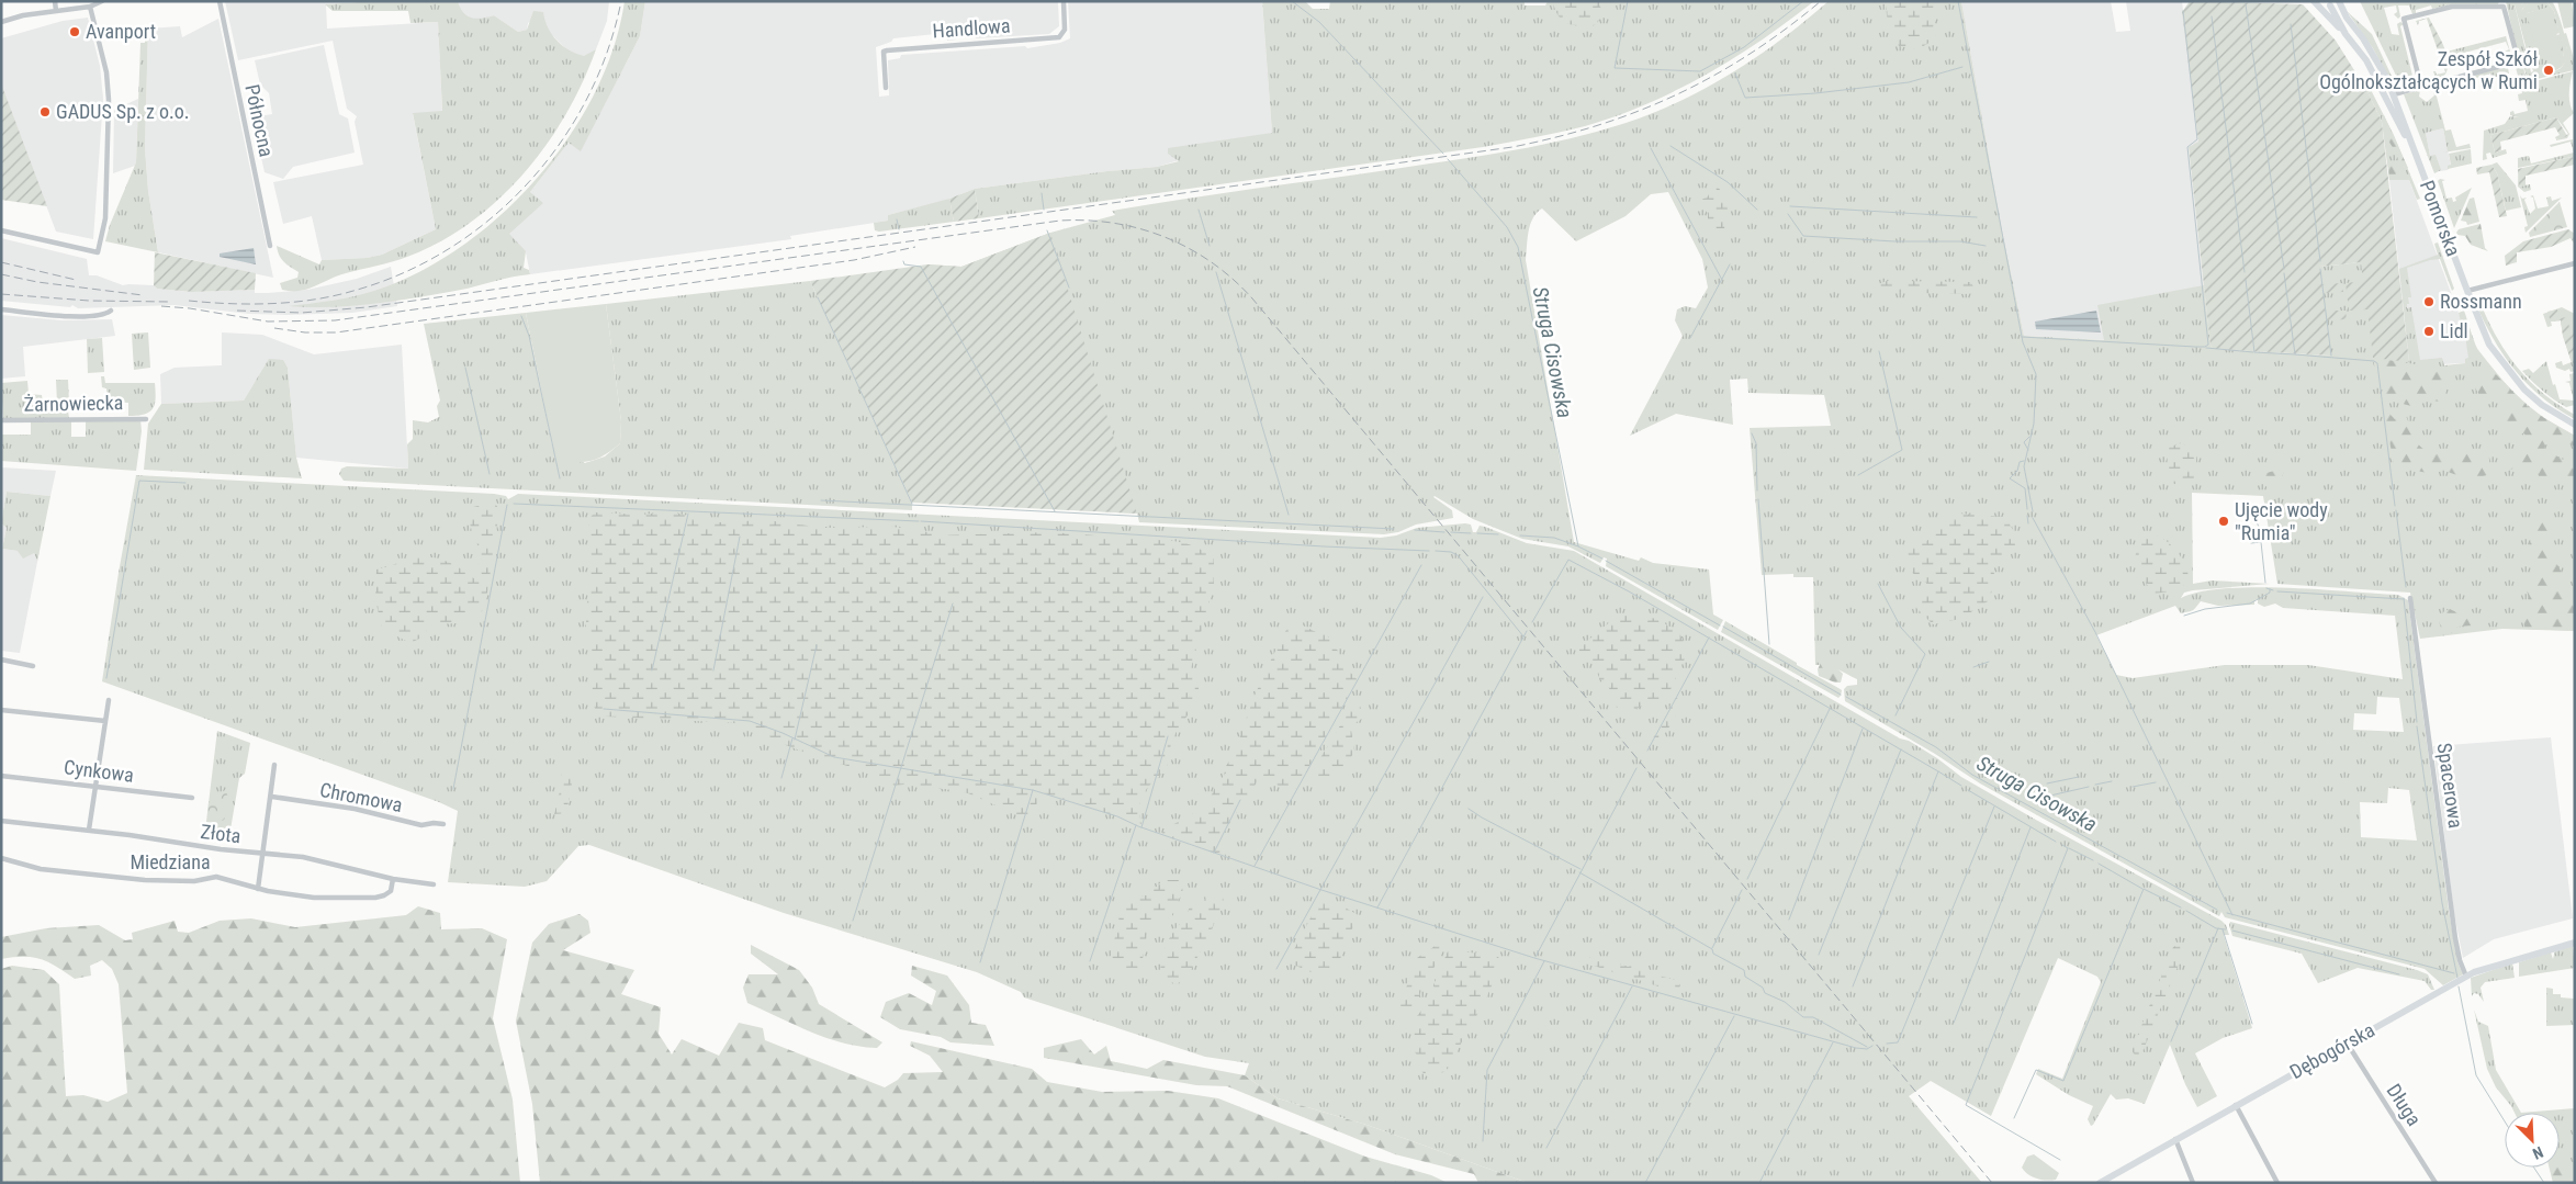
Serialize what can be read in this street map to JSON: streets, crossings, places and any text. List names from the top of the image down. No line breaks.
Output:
{"streets":{"main road":["Pomorska","Dębogórska"],"street":["Handlowa","Północna","Żarnowiecka","Cynkowa","Spacerowa","Chromowa","Złota","Miedziana","Długa"]},"crossings":[["Spacerowa","Dębogórska"],["Złota","Miedziana"],["Dębogórska","Długa"]],"water":["Struga Cisowska"],"places":["Avanport","Zespół Szkół Ogólnokształcących w Rumi","GADUS Sp. z o.o.","Rossmann","Lidl","Ujęcie wody \"Rumia\""],"north":"bottom right"}
